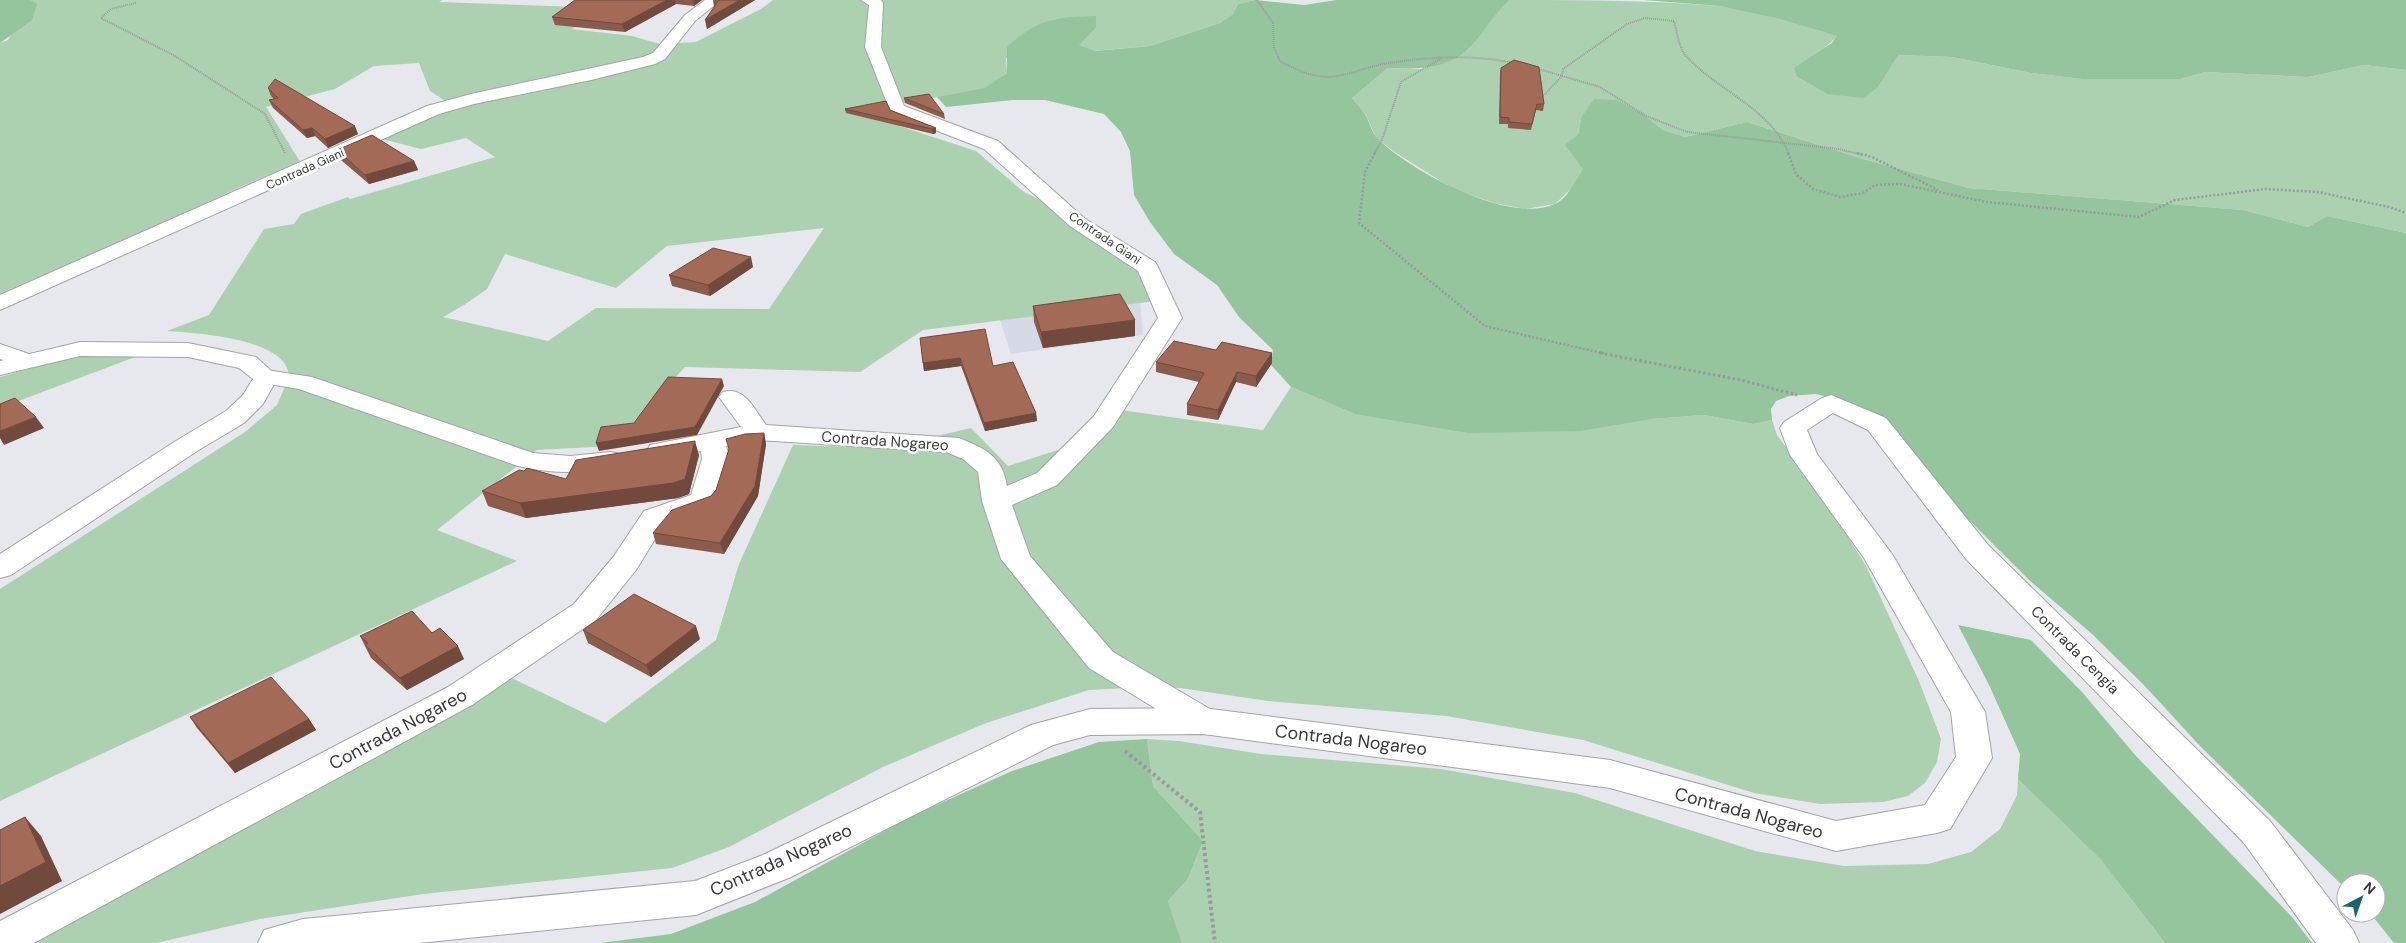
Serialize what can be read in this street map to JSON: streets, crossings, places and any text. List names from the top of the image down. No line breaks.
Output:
{"streets":{"street":["Contrada Giani","Contrada Nogareo","Contrada Cengia"]},"crossings":[["Contrada Giani","Contrada Nogareo"],["Contrada Nogareo","Contrada Cengia"]],"north":"top right"}
